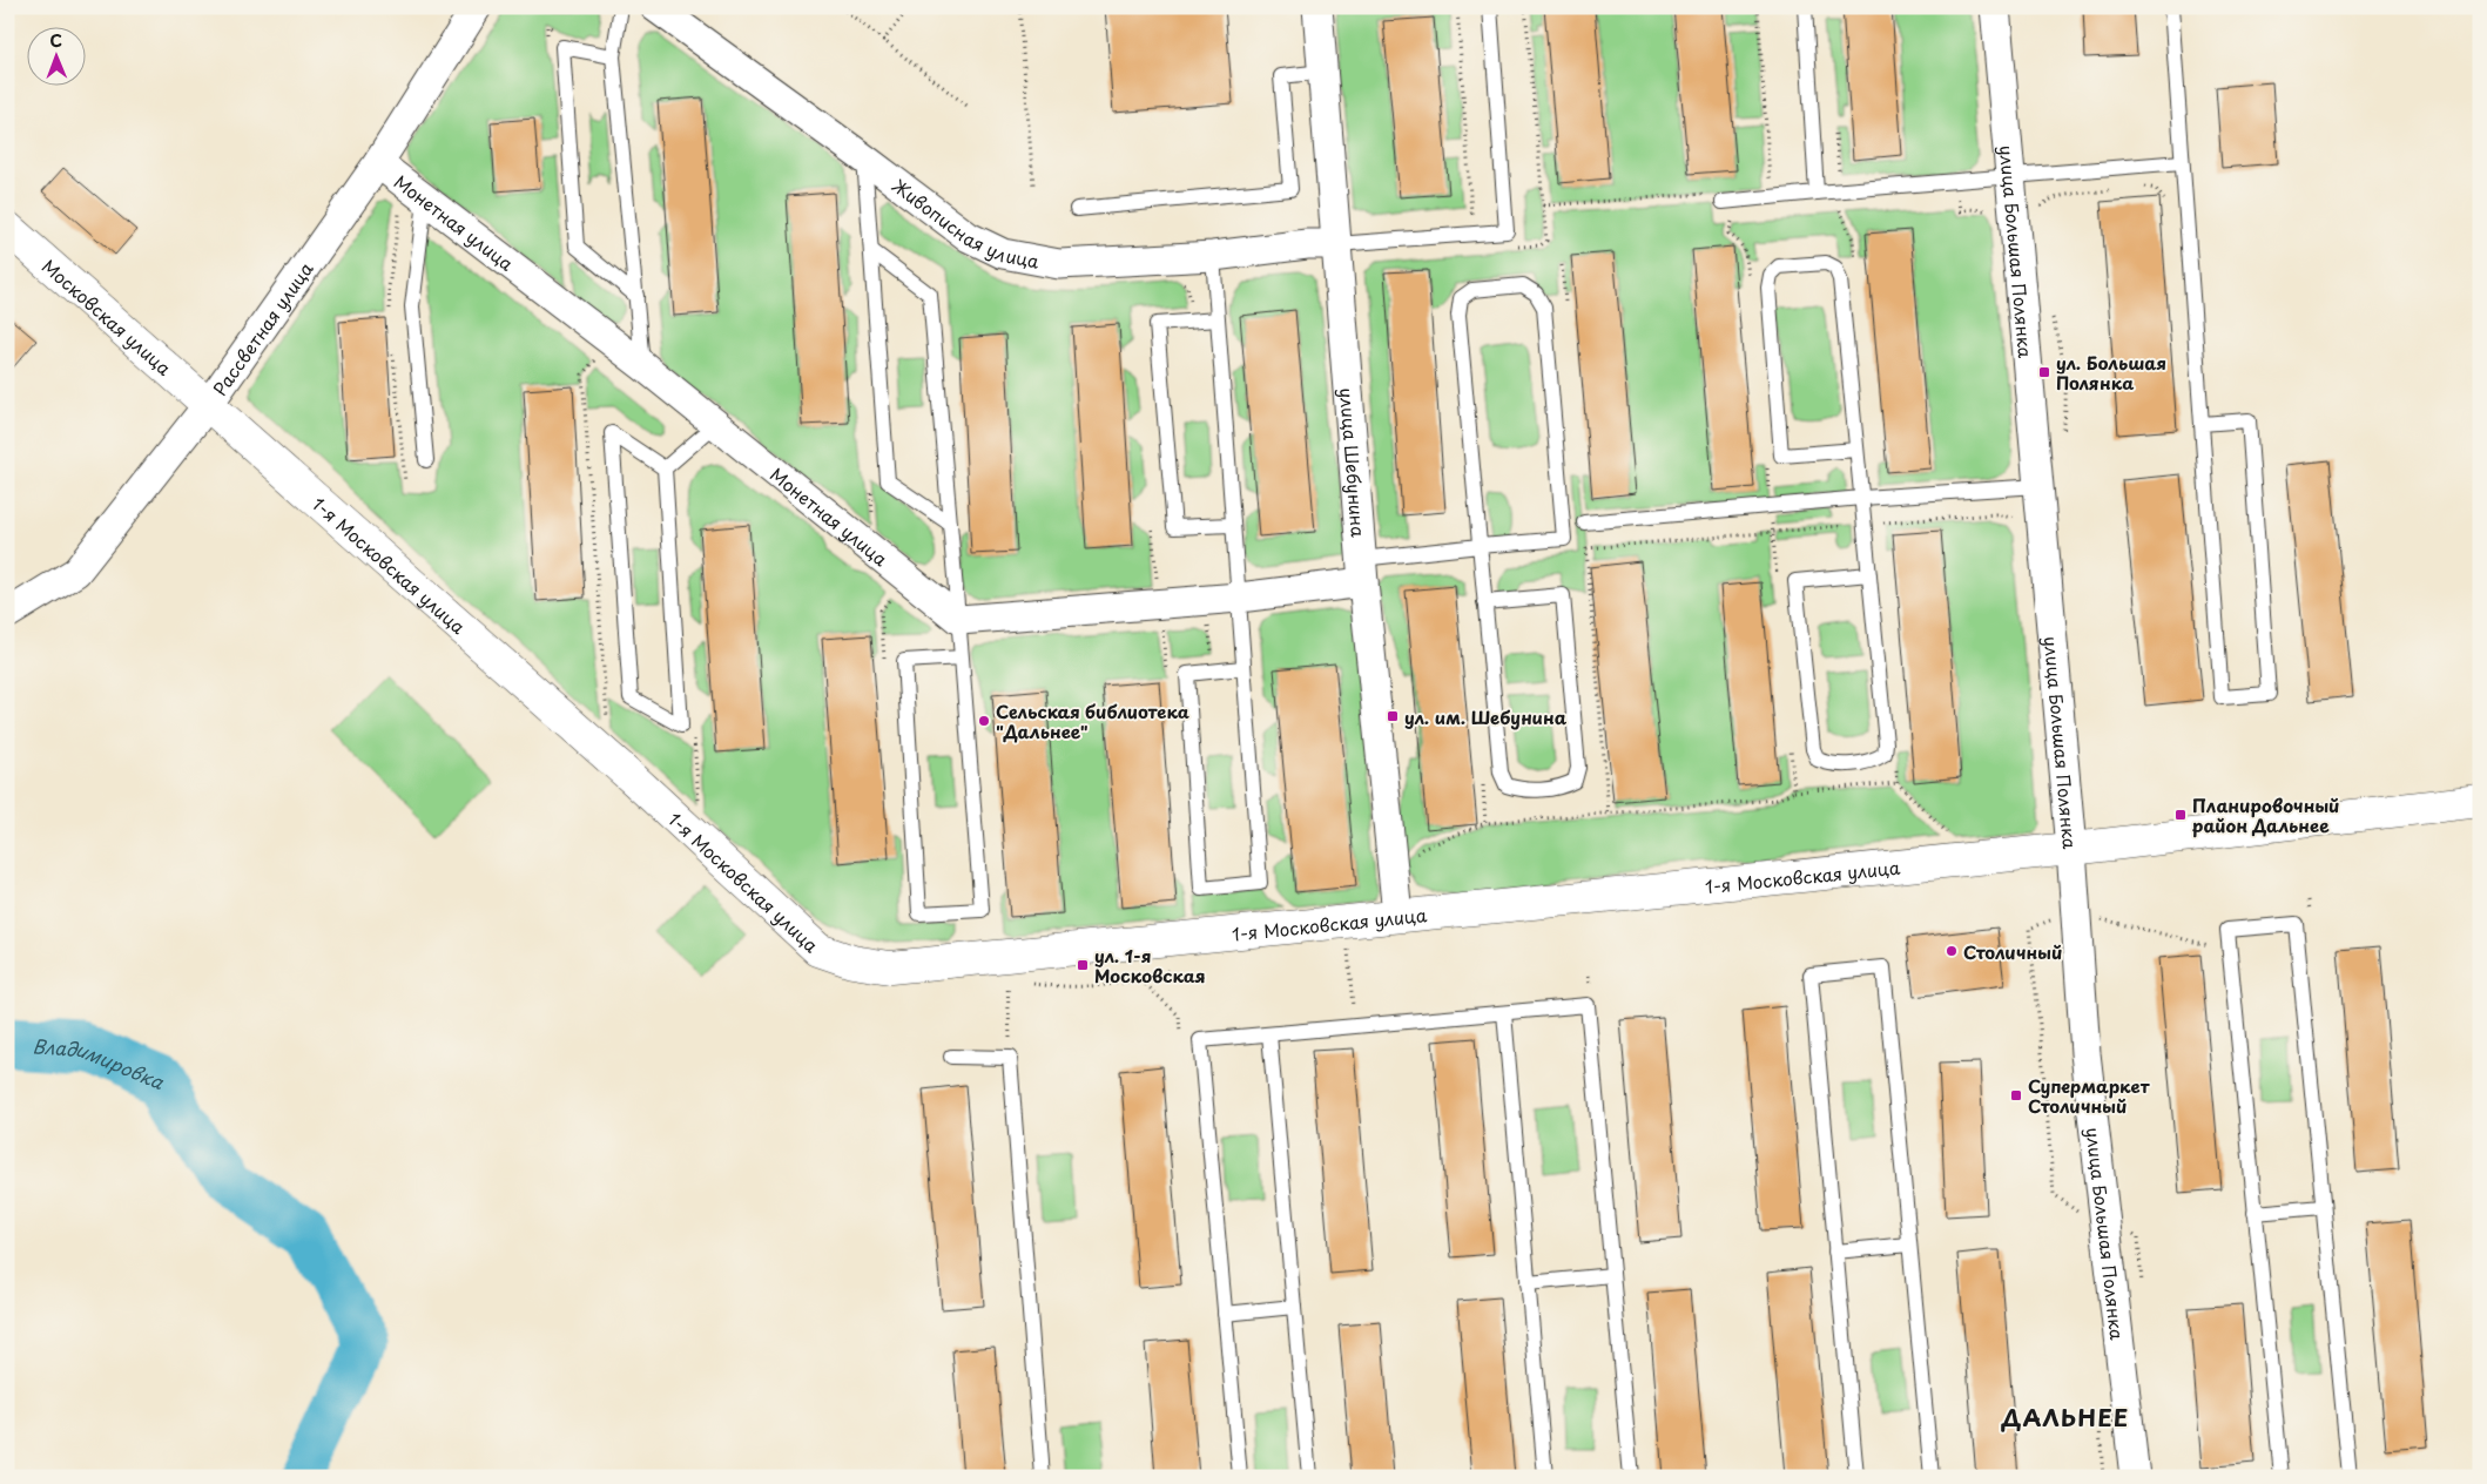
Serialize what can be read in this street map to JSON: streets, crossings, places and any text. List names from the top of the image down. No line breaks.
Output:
{"streets":{"street":["Живописная улица","Монетная улица","улица Большая Полянка","Московская улица","Рассветная улица","улица Шебунина","1-я Московская улица"]},"crossings":[["Живописная улица","улица Шебунина"],["Монетная улица","Рассветная улица"],["улица Большая Полянка","1-я Московская улица"],["Московская улица","Рассветная улица"],["Московская улица","1-я Московская улица"],["Рассветная улица","1-я Московская улица"],["улица Шебунина","1-я Московская улица"]],"districts":["ДАЛЬНЕЕ"],"water":["Владимировка"],"places":{"transit":["ул. Большая Полянка","ул. им. Шебунина","Планировочный район Дальнее","ул. 1-я Московская","Супермаркет Столичный"],"other":["Сельская библиотека \"Дальнее\"","Столичный"]},"north":"top"}
